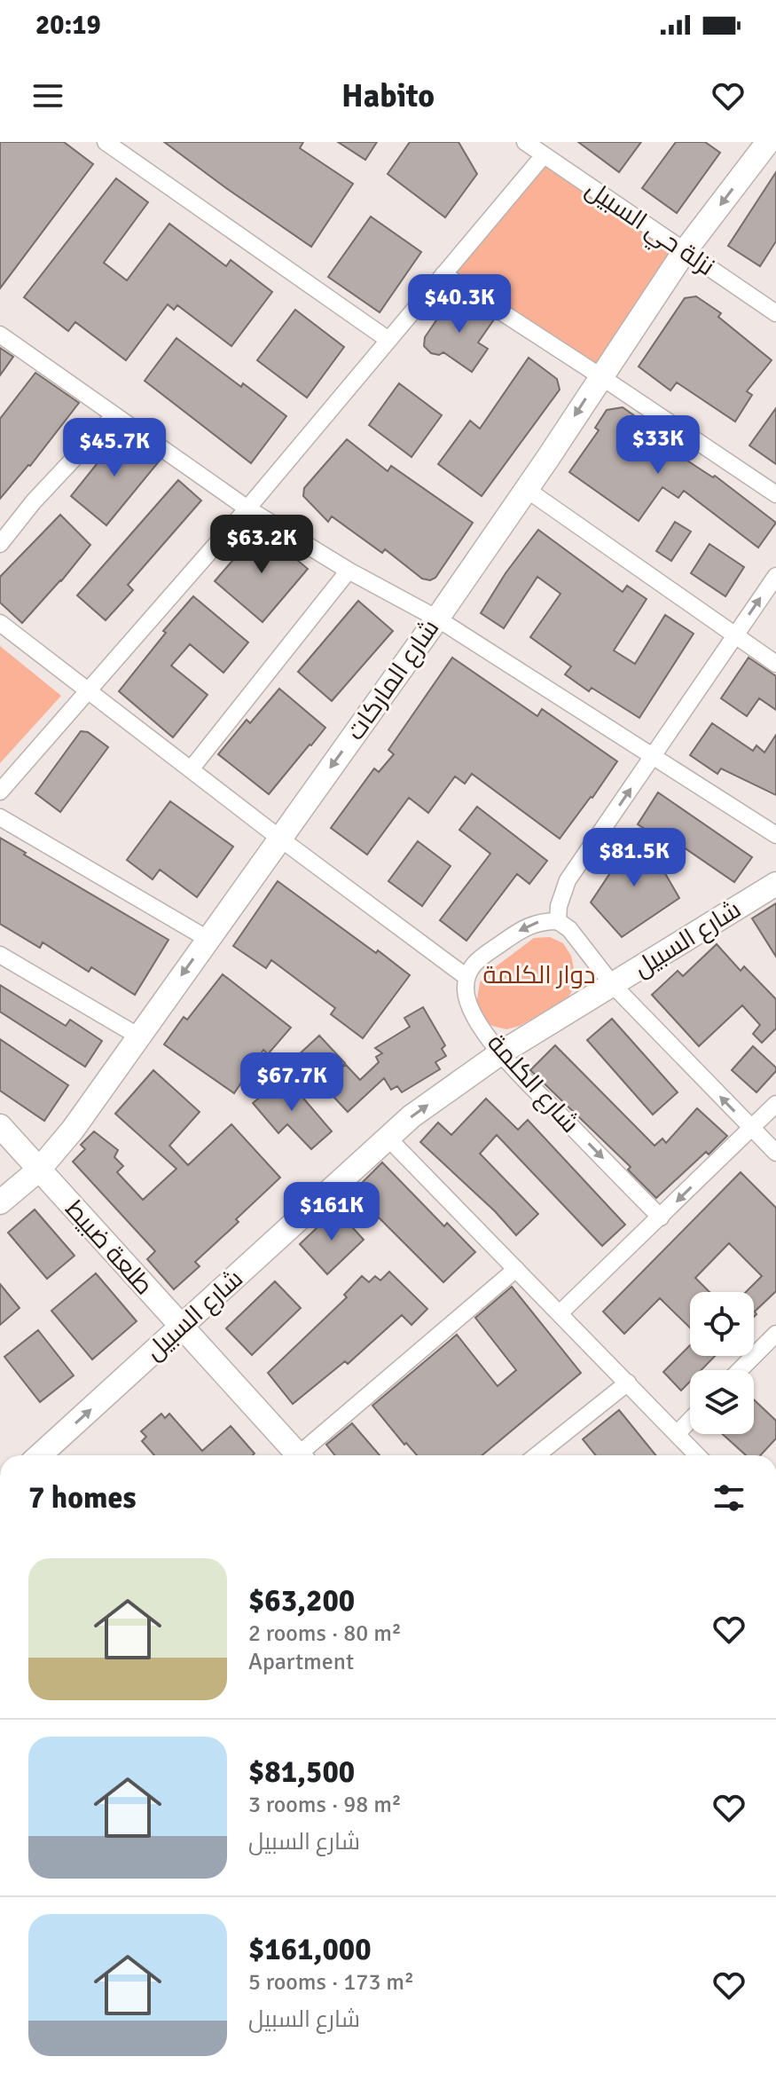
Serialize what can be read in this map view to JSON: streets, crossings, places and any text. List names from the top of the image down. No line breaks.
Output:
{"streets":{"street":["نزلة حي السبيل","شارع الماركات","شارع السبيل","شارع الكلمة","طلعة ضبيط"]},"crossings":[["نزلة حي السبيل","شارع الماركات"],["شارع الماركات","طلعة ضبيط"],["شارع السبيل","شارع الكلمة"],["شارع السبيل","طلعة ضبيط"]],"one_way":["شارع السبيل"],"parks":["دوار الكلمة"],"page":{"status":"20:19","header":"Habito","price":["$40.3K","$33K","$45.7K","$63.2K","$81.5K","$67.7K","$161K"],"heading":"7 homes","list":[{"name":"$63,200","note":"2 rooms · 80 m² · Apartment"},{"name":"$81,500","note":"3 rooms · 98 m² · شارع السبيل"},{"name":"$161,000","note":"5 rooms · 173 m² · شارع السبيل"}]}}
